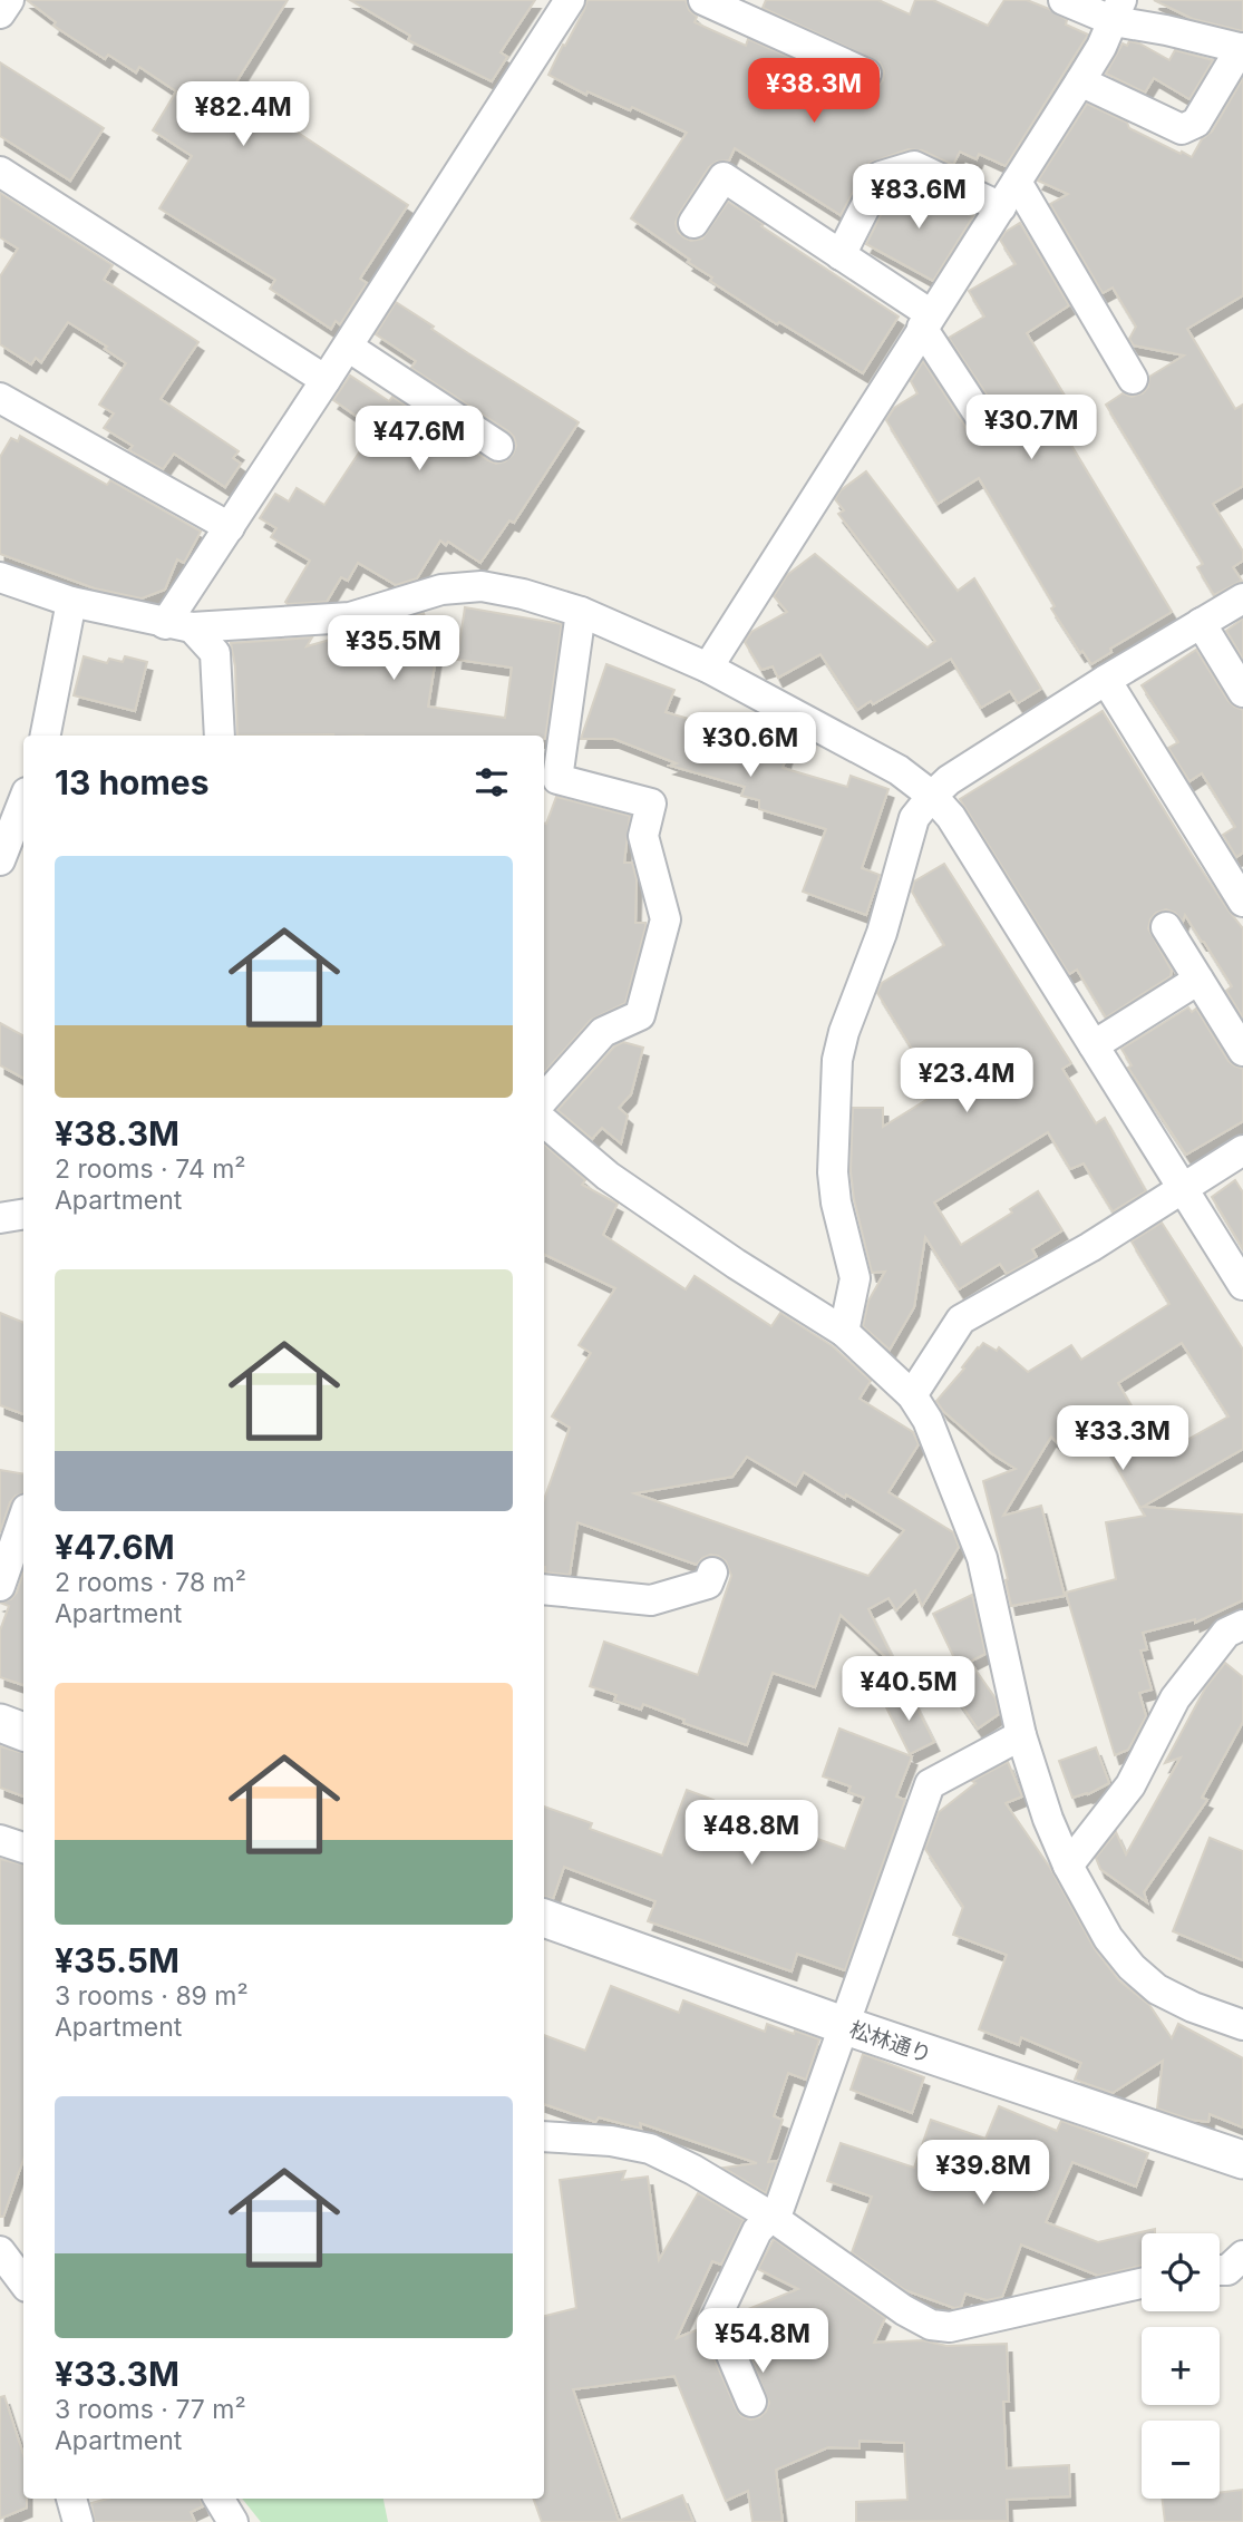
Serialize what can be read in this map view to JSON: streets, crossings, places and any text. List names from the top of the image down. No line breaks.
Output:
{"streets":{"street":["松林通り"]},"page":{"price":["¥38.3M","¥82.4M","¥83.6M","¥30.7M","¥47.6M","¥35.5M","¥30.6M","¥23.4M","¥33.3M","¥40.5M","¥48.8M","¥39.8M","¥54.8M"],"heading":"13 homes","list":[{"name":"¥38.3M","note":"2 rooms · 74 m² · Apartment"},{"name":"¥47.6M","note":"2 rooms · 78 m² · Apartment"},{"name":"¥35.5M","note":"3 rooms · 89 m² · Apartment"},{"name":"¥33.3M","note":"3 rooms · 77 m² · Apartment"}],"map_buttons":["+","−"]}}
